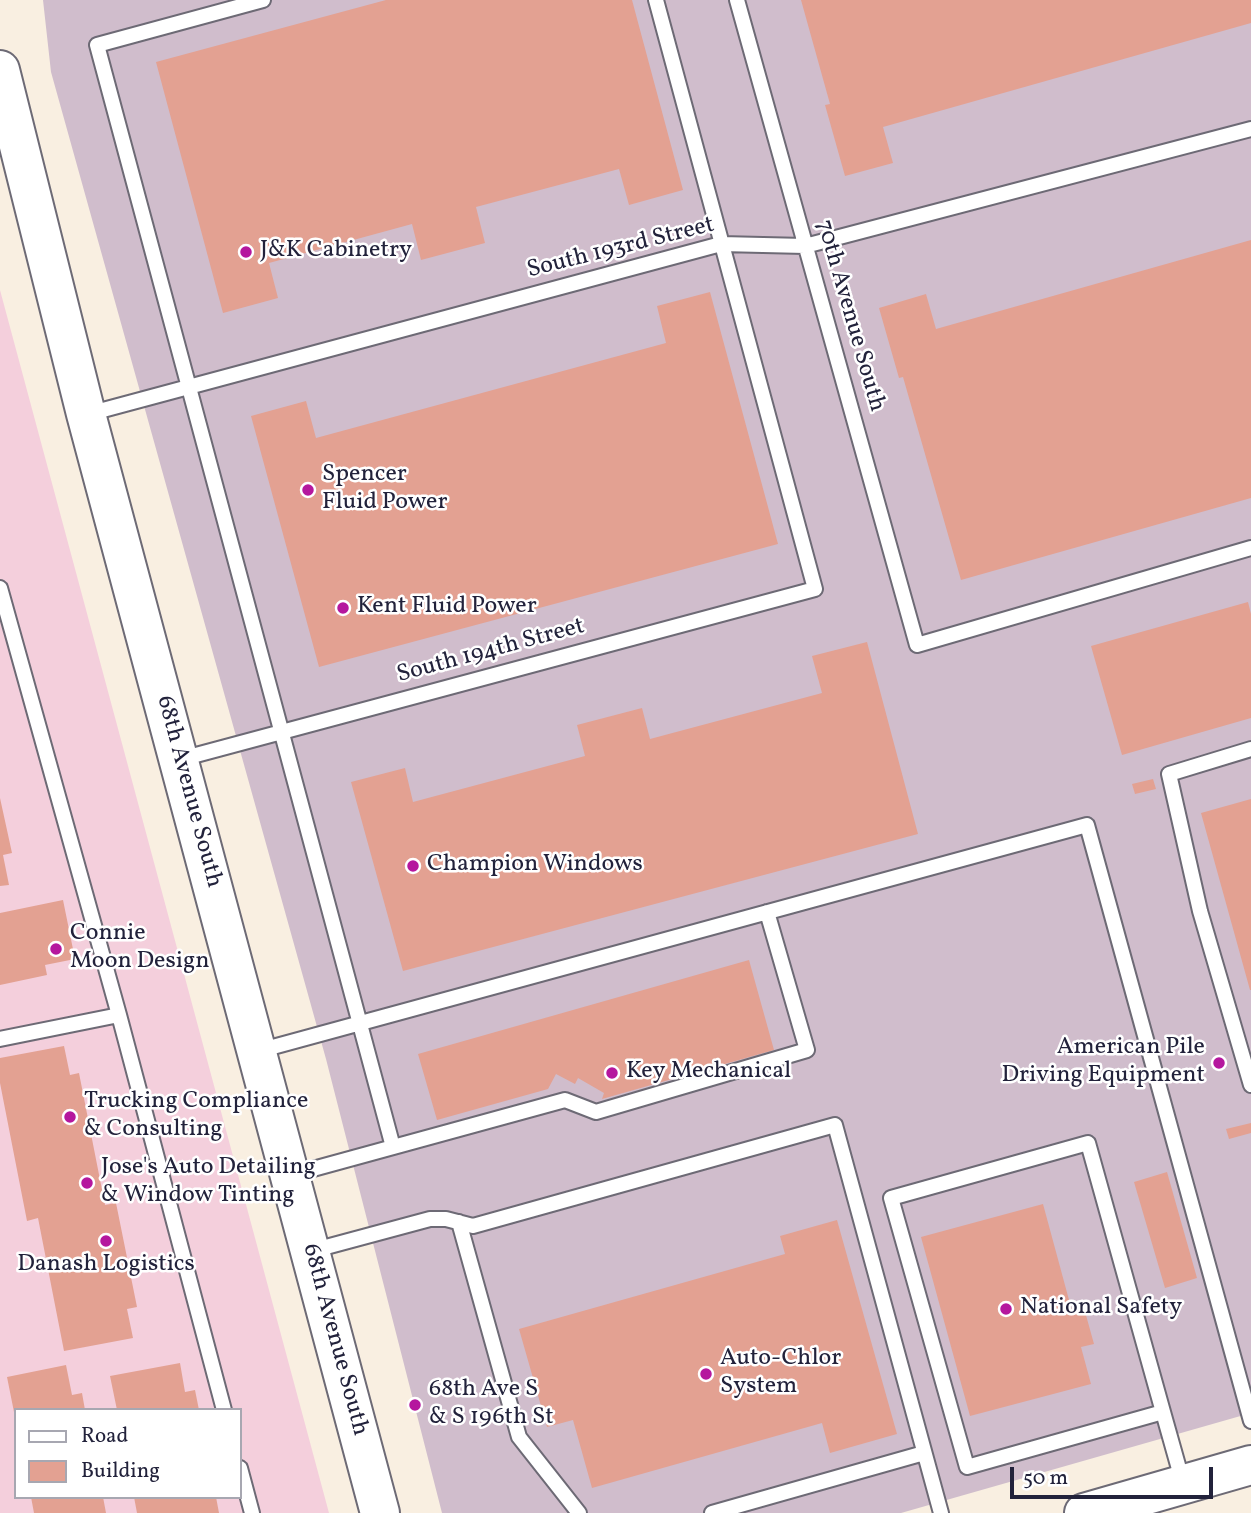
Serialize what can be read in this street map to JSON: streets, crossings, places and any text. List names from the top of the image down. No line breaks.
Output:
{"streets":{"main road":["68th Avenue South"],"lane":["South 193rd Street","70th Avenue South","South 194th Street"]},"crossings":[["South 193rd Street","70th Avenue South"],["South 193rd Street","South 194th Street"],["South 193rd Street","68th Avenue South"],["South 194th Street","68th Avenue South"]],"places":["J&K Cabinetry","Spencer Fluid Power","Kent Fluid Power","Champion Windows","Connie Moon Design","American Pile Driving Equipment","Key Mechanical","Trucking Compliance & Consulting","Jose's Auto Detailing & Window Tinting","Danash Logistics","National Safety","Auto-Chlor System","68th Ave S & S 196th St"],"legend":["Road","Building"],"scale_bar":"50 m"}
